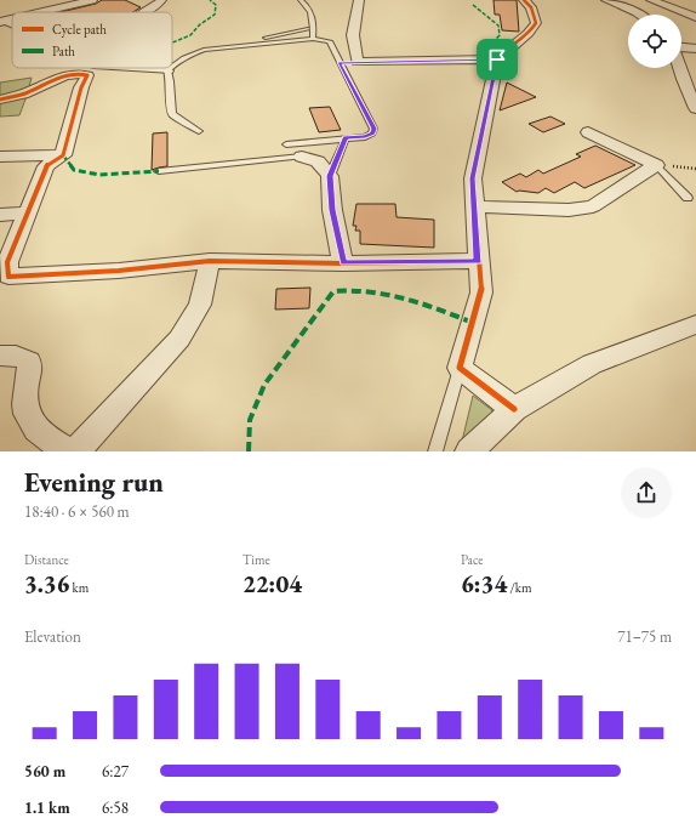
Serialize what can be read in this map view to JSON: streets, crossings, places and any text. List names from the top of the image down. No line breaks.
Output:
{"legend":["Cycle path","Path"],"page":{"heading":["Evening run","18:40 · 6 × 560 m"],"stats":[["Distance","3.36 km"],["Time","22:04"],["Pace","6:34 /km"]],"chart":["Elevation","71–75 m"],"list":[{"name":"560 m","note":"6:27"},{"name":"1.1 km","note":"6:58"}]}}
